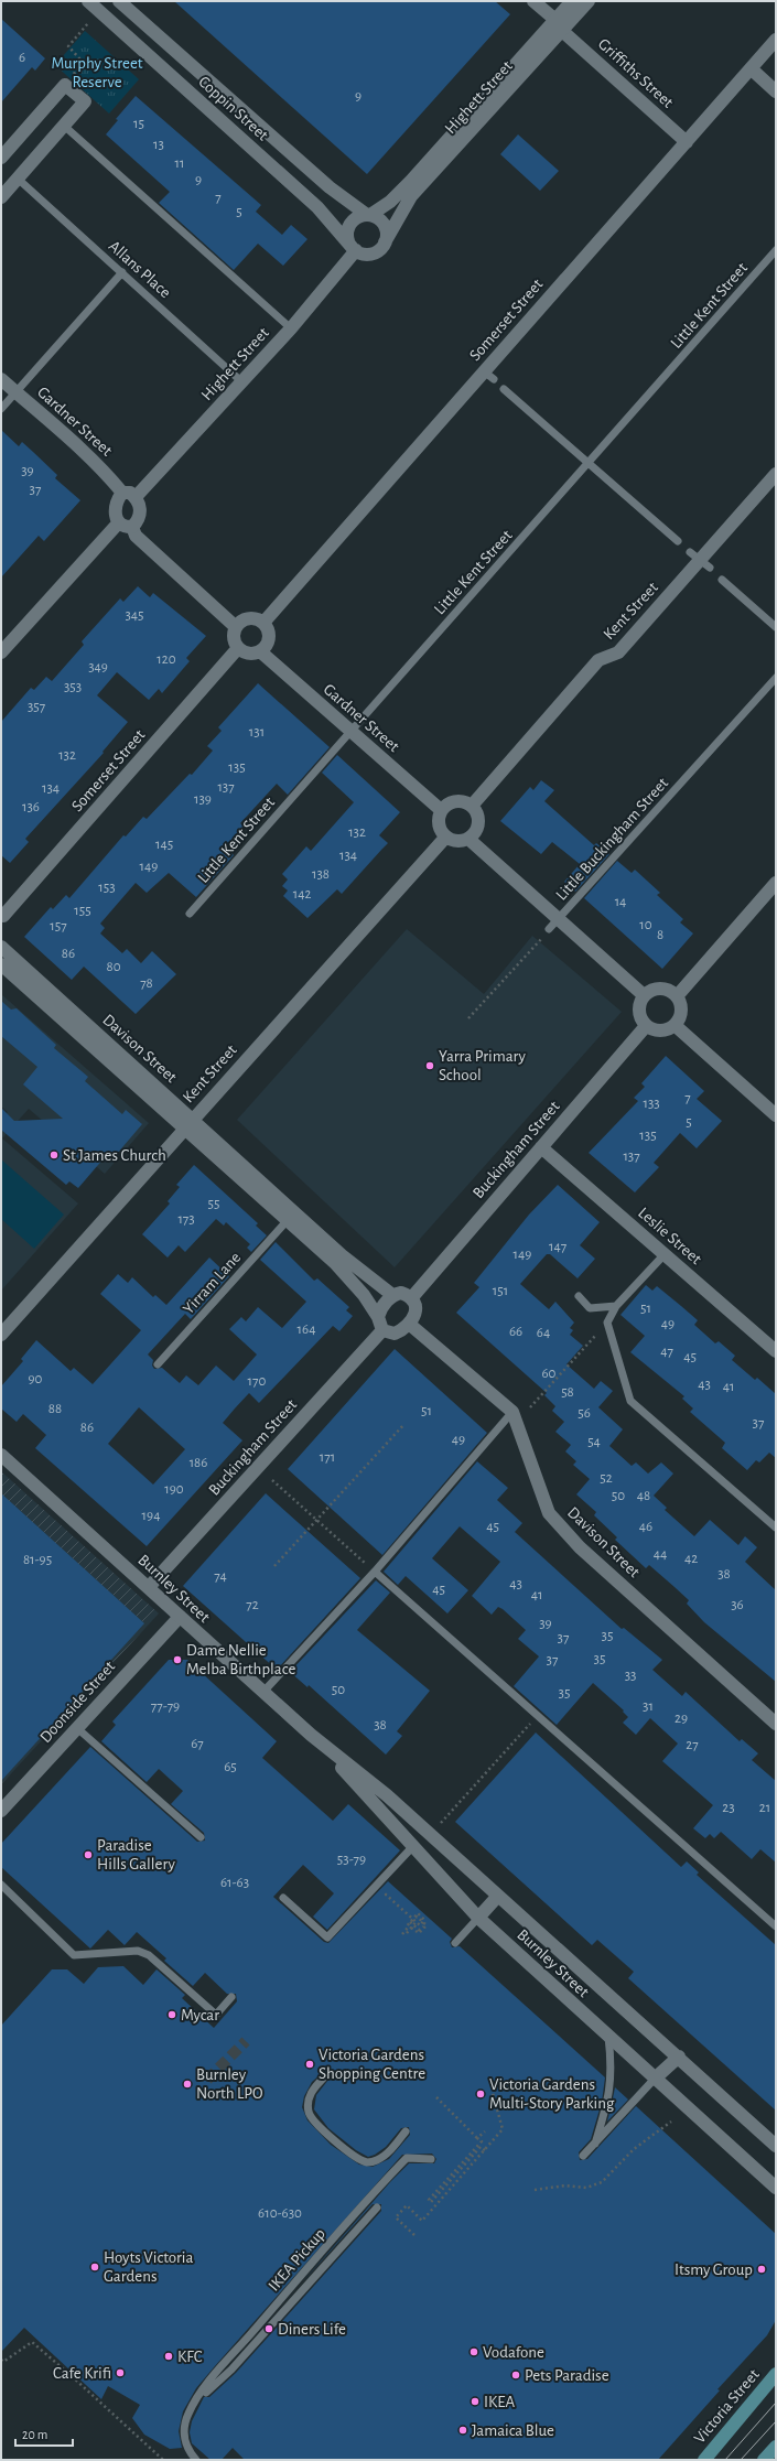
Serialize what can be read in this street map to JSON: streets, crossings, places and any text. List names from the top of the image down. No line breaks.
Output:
{"streets":{"main road":["Victoria Street"],"street":["Griffiths Street","Highett Street","Coppin Street","Somerset Street","Gardner Street","Kent Street","Davison Street","Buckingham Street","Leslie Street","Burnley Street","Doonside Street"],"lane":["Allans Place","Little Kent Street","Little Buckingham Street","Yirram Lane","IKEA Pickup"]},"crossings":[["Griffiths Street","Highett Street"],["Griffiths Street","Somerset Street"],["Highett Street","Coppin Street"],["Highett Street","Allans Place"],["Highett Street","Gardner Street"],["Little Kent Street","Gardner Street"],["Somerset Street","Gardner Street"],["Gardner Street","Kent Street"],["Kent Street","Davison Street"],["Davison Street","Buckingham Street"],["Davison Street","Yirram Lane"],["Buckingham Street","Leslie Street"],["Buckingham Street","Burnley Street"],["Burnley Street","Doonside Street"]],"parks":["Murphy Street Reserve"],"places":["Yarra Primary School","St James Church","Dame Nellie Melba Birthplace","Paradise Hills Gallery","Mycar","Victoria Gardens Shopping Centre","Burnley North LPO","Victoria Gardens Multi-Story Parking","Hoyts Victoria Gardens","Itsmy Group","Diners Life","Vodafone","KFC","Cafe Krifi","Pets Paradise","IKEA","Jamaica Blue"],"house_numbers":["6","9","15","13","11","9","7","5","39","37","345","120","349","353","357","131","132","135","137","134","139","136","132","145","134","149","138","153","142","14","155","10","157","8","86","80","78","7","133","5","135","137","55","173","147","149","151","51","49","164","66","64","47","45","60","90","170","43","41","58","88","51","56","37","86","49","54","171","186","52","190","50","48","194","45","46","44","42","81-95","38","74","43","45","41","72","36","39","35","37","35","37","33","50","35","77-79","31","29","38","67","27","65","23","21","53-79","61-63","610-630"],"scale_bar":"20 m"}
